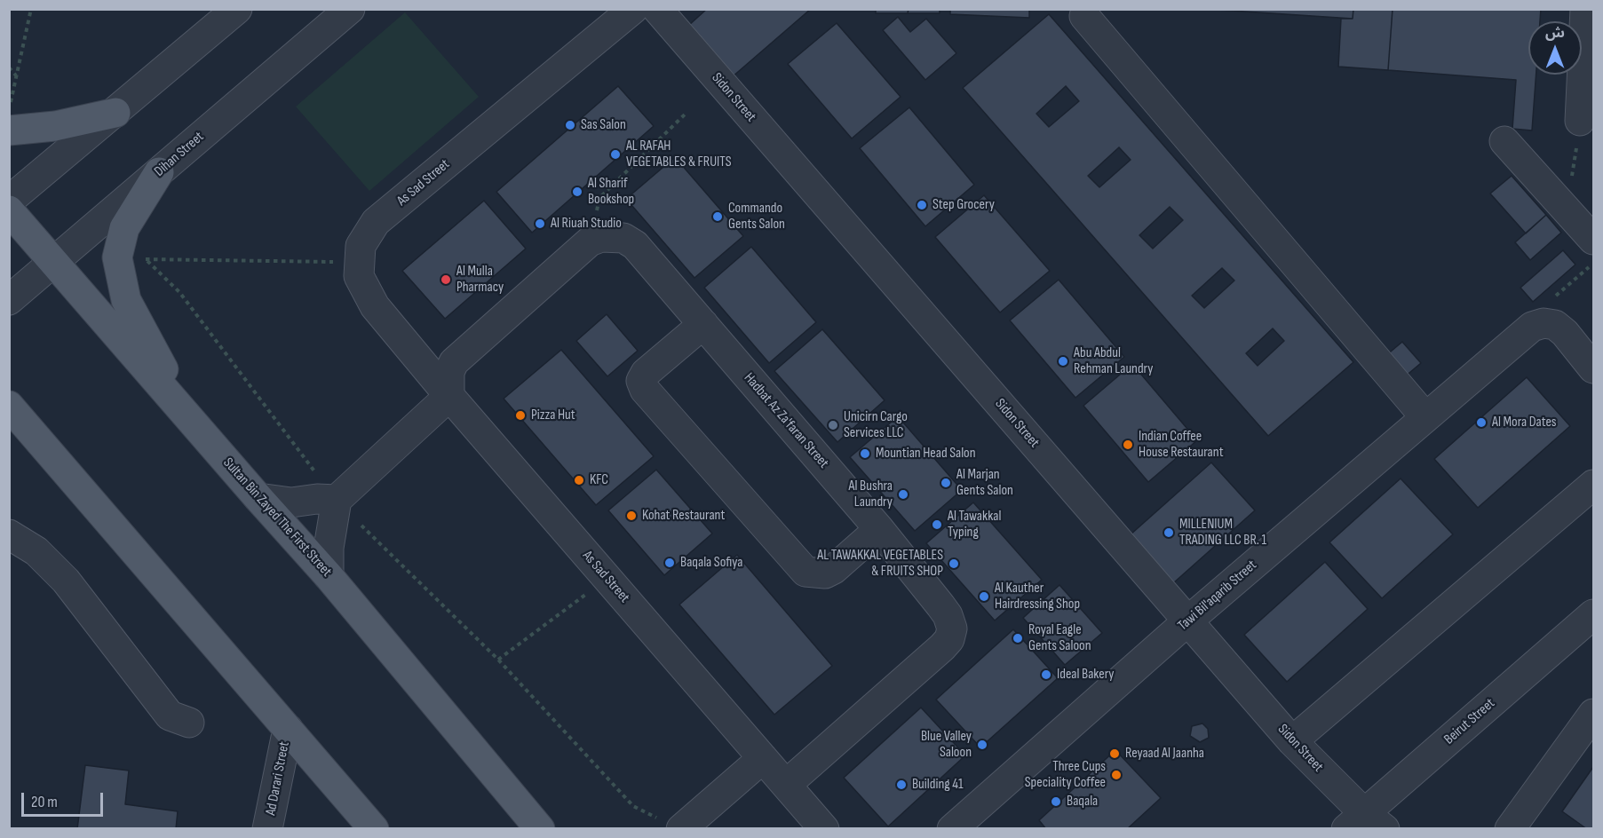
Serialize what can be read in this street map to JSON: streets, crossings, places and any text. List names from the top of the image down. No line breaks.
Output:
{"streets":{"main road":["Sultan Bin Zayed The First Street"],"street":["Sidon Street","Dihan Street","As Sad Street","Hadbat Az Za'faran Street","Tawi Bil'aqarib Street","Beirut Street","Ad Darari Street"]},"crossings":[["Sidon Street","Tawi Bil'aqarib Street"],["Sidon Street","Beirut Street"],["Dihan Street","Sultan Bin Zayed The First Street"],["As Sad Street","Hadbat Az Za'faran Street"]],"places":["Sas Salon","AL RAFAH VEGETABLES & FRUITS","Al Sharif Bookshop","Step Grocery","Commando Gents Salon","Al Riuah Studio","Al Mulla Pharmacy","Abu Abdul Rehman Laundry","Pizza Hut","Al Mora Dates","Unicirn Cargo Services LLC","Indian Coffee House Restaurant","Mountian Head Salon","KFC","Al Marjan Gents Salon","Al Bushra Laundry","Kohat Restaurant","Al Tawakkal Typing","MILLENIUM TRADING LLC BR. 1","Baqala Sofiya","AL TAWAKKAL VEGETABLES & FRUITS SHOP","Al Kauther Hairdressing Shop","Royal Eagle Gents Saloon","Ideal Bakery","Blue Valley Saloon","Reyaad Al Jaanha","Three Cups Speciality Coffee","Building 41","Baqala"],"scale_bar":"20 m","north":"top"}
